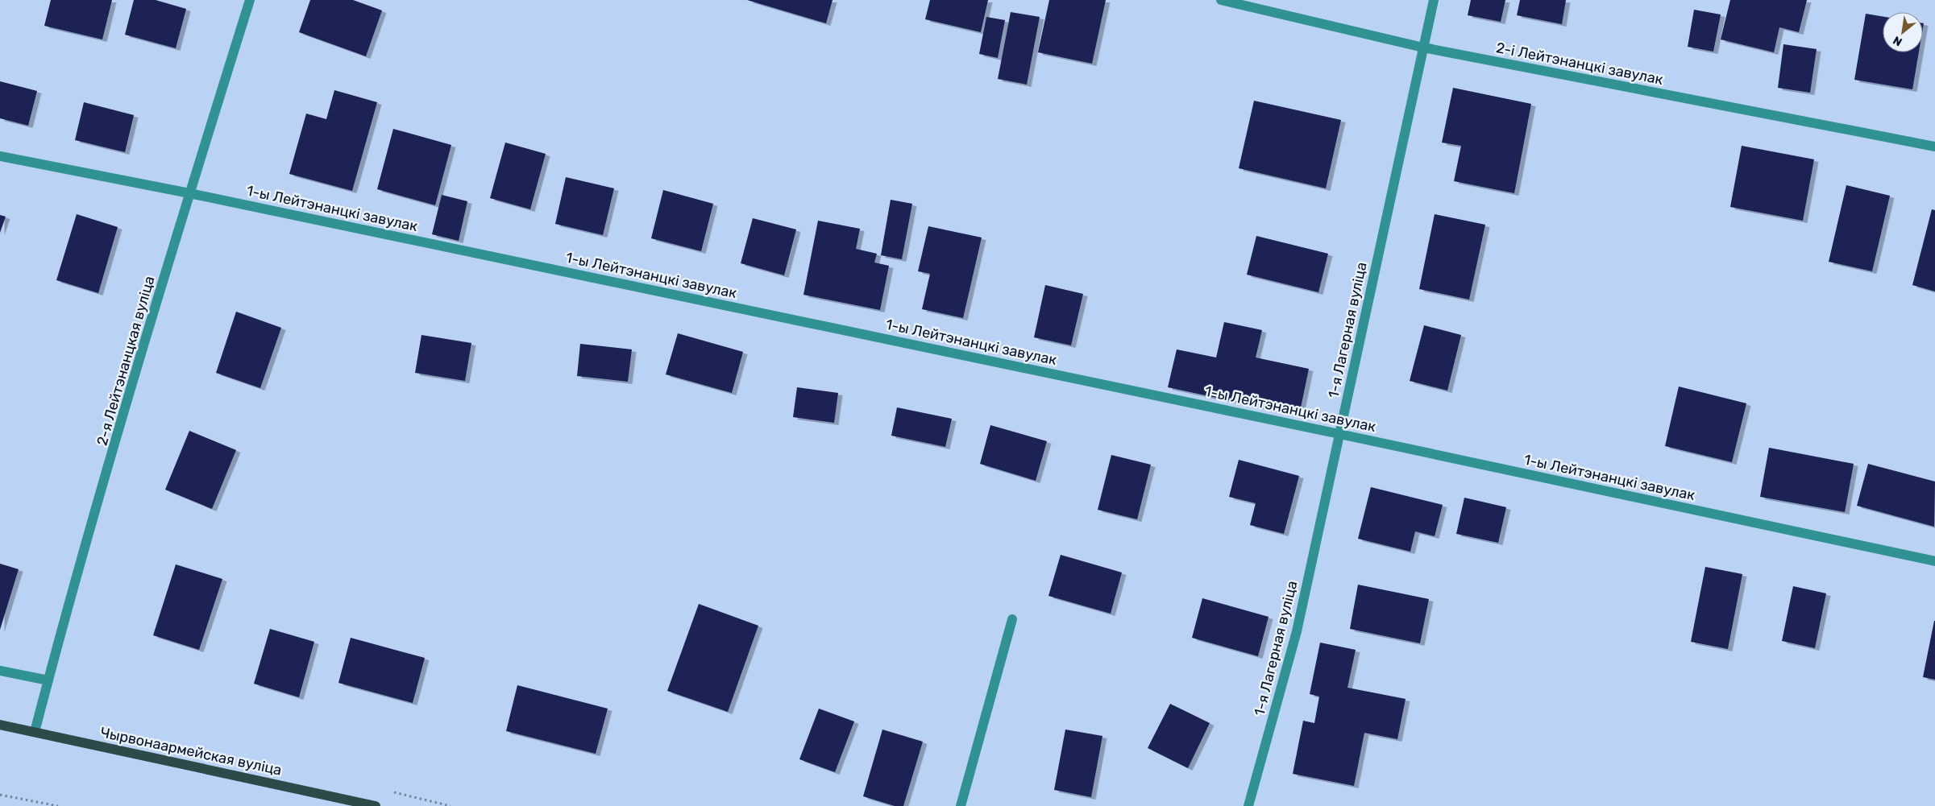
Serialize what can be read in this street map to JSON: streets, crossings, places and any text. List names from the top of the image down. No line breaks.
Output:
{"streets":{"main road":["Чырвонаармейская вуліца"],"street":["2-і Лейтэнанцкі завулак","1-ы Лейтэнанцкі завулак","1-я Лагерная вуліца","2-я Лейтэнанцкая вуліца"]},"crossings":[["2-і Лейтэнанцкі завулак","1-я Лагерная вуліца"],["1-ы Лейтэнанцкі завулак","1-я Лагерная вуліца"],["1-ы Лейтэнанцкі завулак","2-я Лейтэнанцкая вуліца"],["2-я Лейтэнанцкая вуліца","Чырвонаармейская вуліца"]],"north":"bottom left"}
